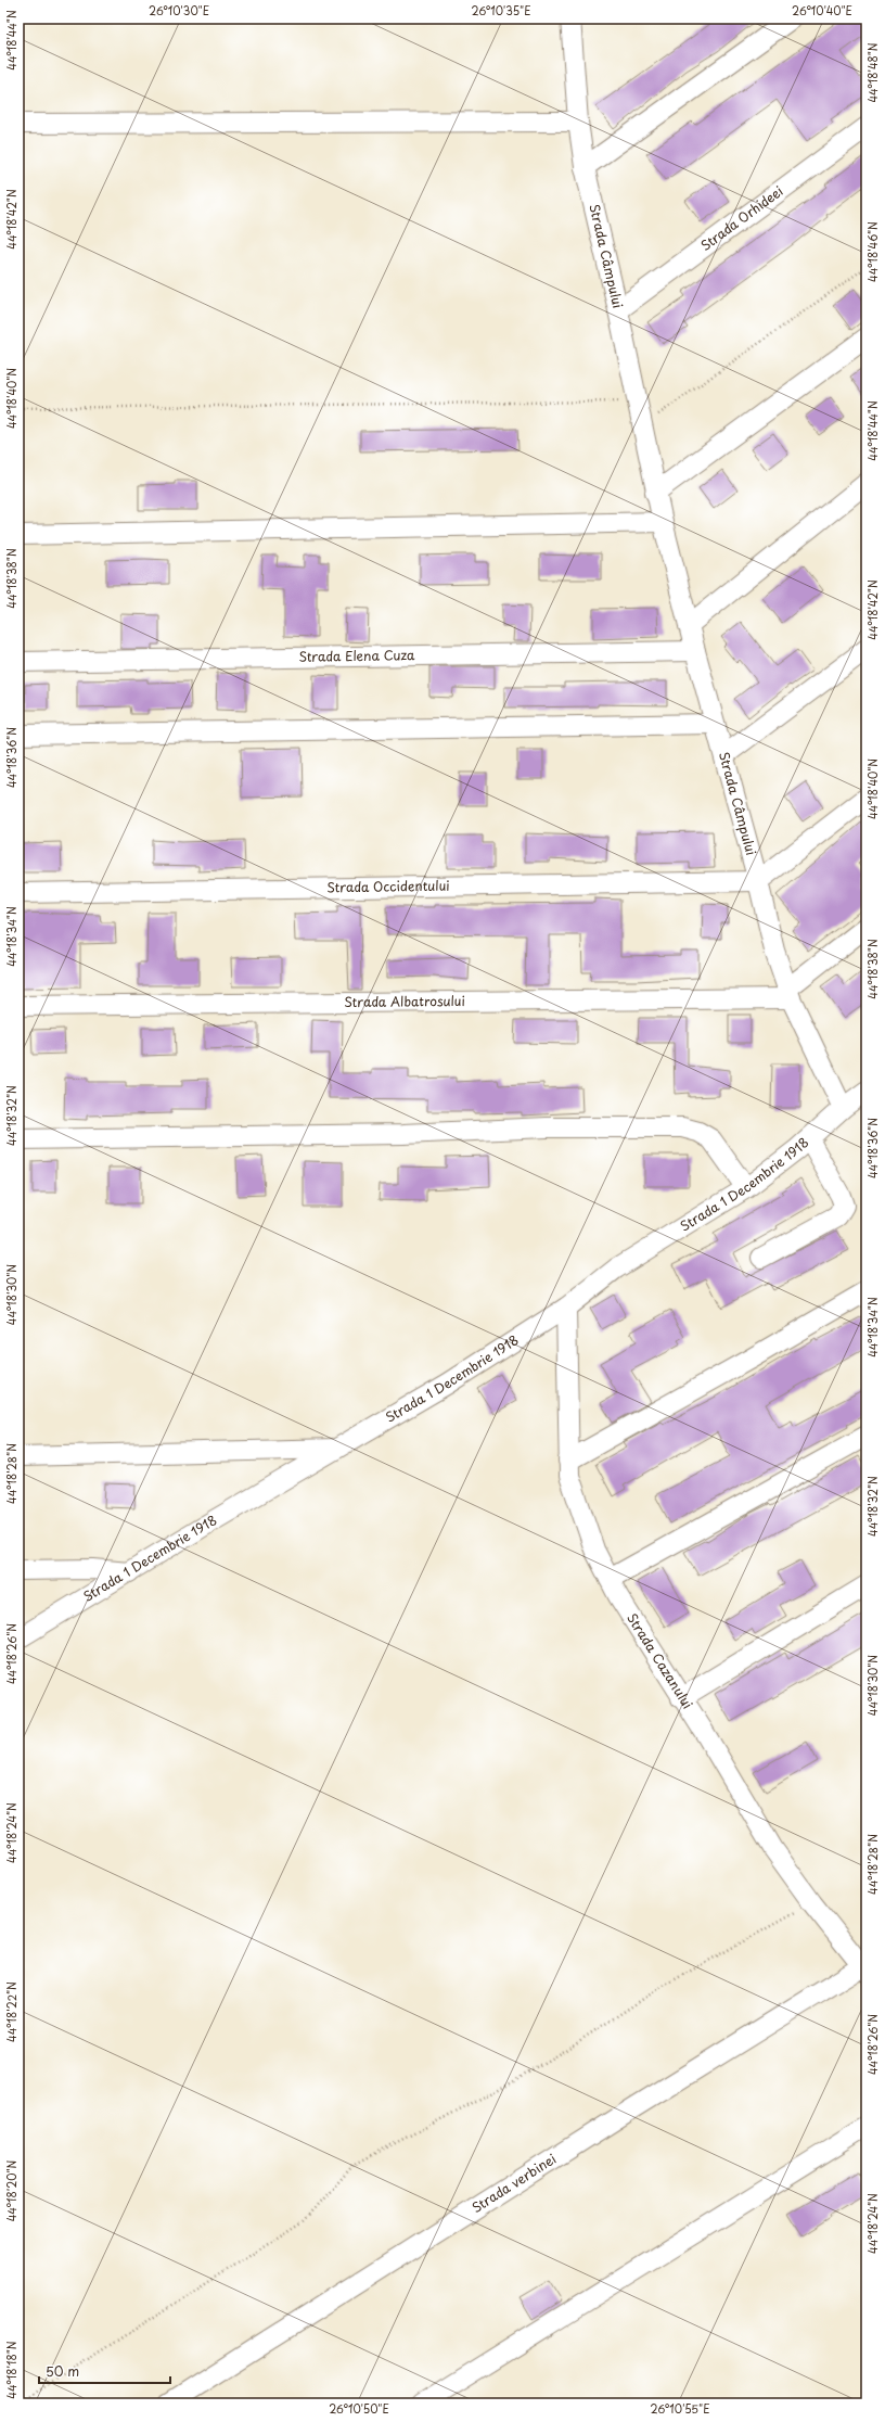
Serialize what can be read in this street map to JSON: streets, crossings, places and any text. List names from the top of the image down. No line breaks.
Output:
{"streets":{"street":["Strada Orhideei","Strada Câmpului","Strada Elena Cuza","Strada Occidentului","Strada Albatrosului","Strada 1 Decembrie 1918","Strada Cazanului","Strada verbinei"]},"crossings":[["Strada Orhideei","Strada Câmpului"],["Strada Câmpului","Strada Elena Cuza"],["Strada Câmpului","Strada Occidentului"],["Strada Câmpului","Strada Albatrosului"],["Strada Câmpului","Strada 1 Decembrie 1918"],["Strada 1 Decembrie 1918","Strada Cazanului"],["Strada Cazanului","Strada verbinei"]],"scale_bar":"50 m","coordinates":["26°10'30\"E","26°10'35\"E","26°10'40\"E","44°18'44\"N","44°18'48\"N","44°18'42\"N","44°18'46\"N","44°18'40\"N","44°18'38\"N","44°18'36\"N","44°18'34\"N","44°18'32\"N","44°18'30\"N","44°18'28\"N","44°18'26\"N","44°18'24\"N","44°18'22\"N","44°18'20\"N","44°18'18\"N","26°10'50\"E","26°10'55\"E"]}
